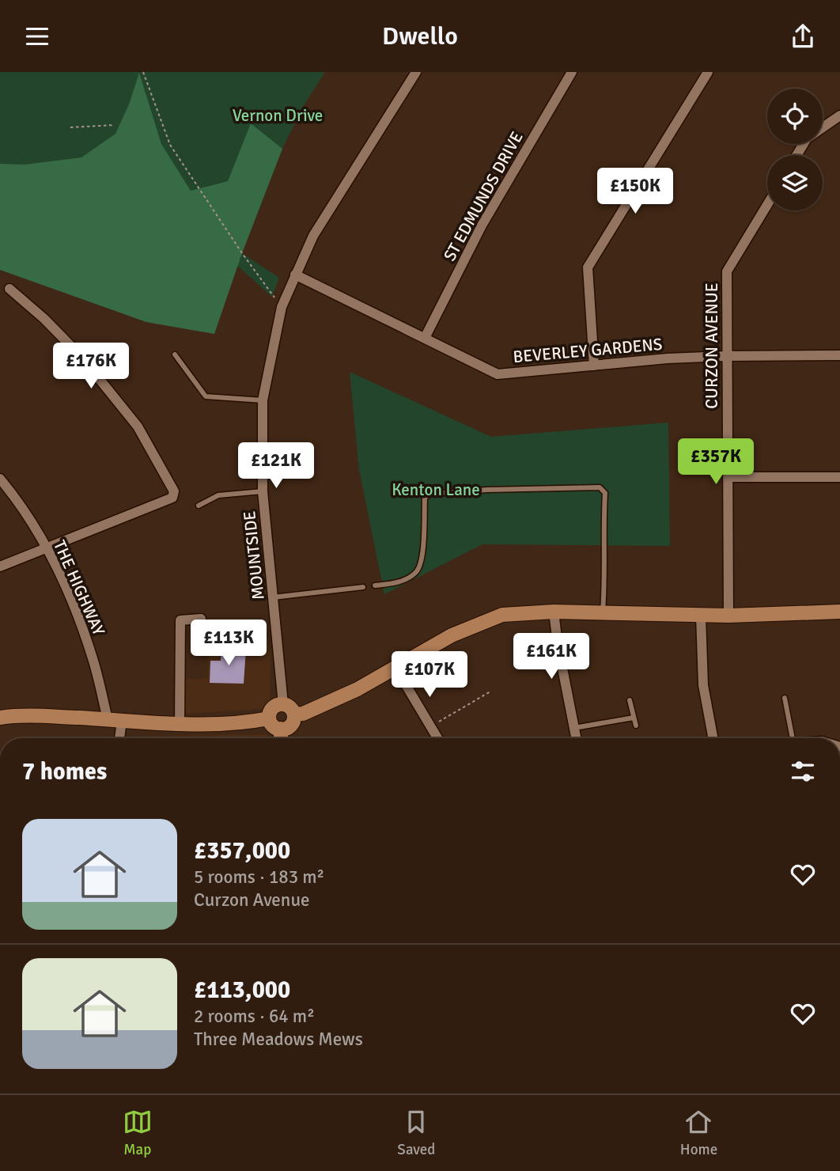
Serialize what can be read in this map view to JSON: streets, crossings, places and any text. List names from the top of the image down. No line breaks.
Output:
{"streets":{"street":["ST EDMUNDS DRIVE","CURZON AVENUE","BEVERLEY GARDENS","MOUNTSIDE","THE HIGHWAY"]},"crossings":[["ST EDMUNDS DRIVE","BEVERLEY GARDENS"],["CURZON AVENUE","BEVERLEY GARDENS"],["BEVERLEY GARDENS","MOUNTSIDE"]],"parks":["Vernon Drive","Kenton Lane"],"page":{"header":"Dwello","price":["£150K","£176K","£357K","£121K","£113K","£161K","£107K"],"heading":"7 homes","list":[{"name":"£357,000","note":"5 rooms · 183 m² · Curzon Avenue"},{"name":"£113,000","note":"2 rooms · 64 m² · Three Meadows Mews"}],"tabs":["Map","Saved","Home"]}}
